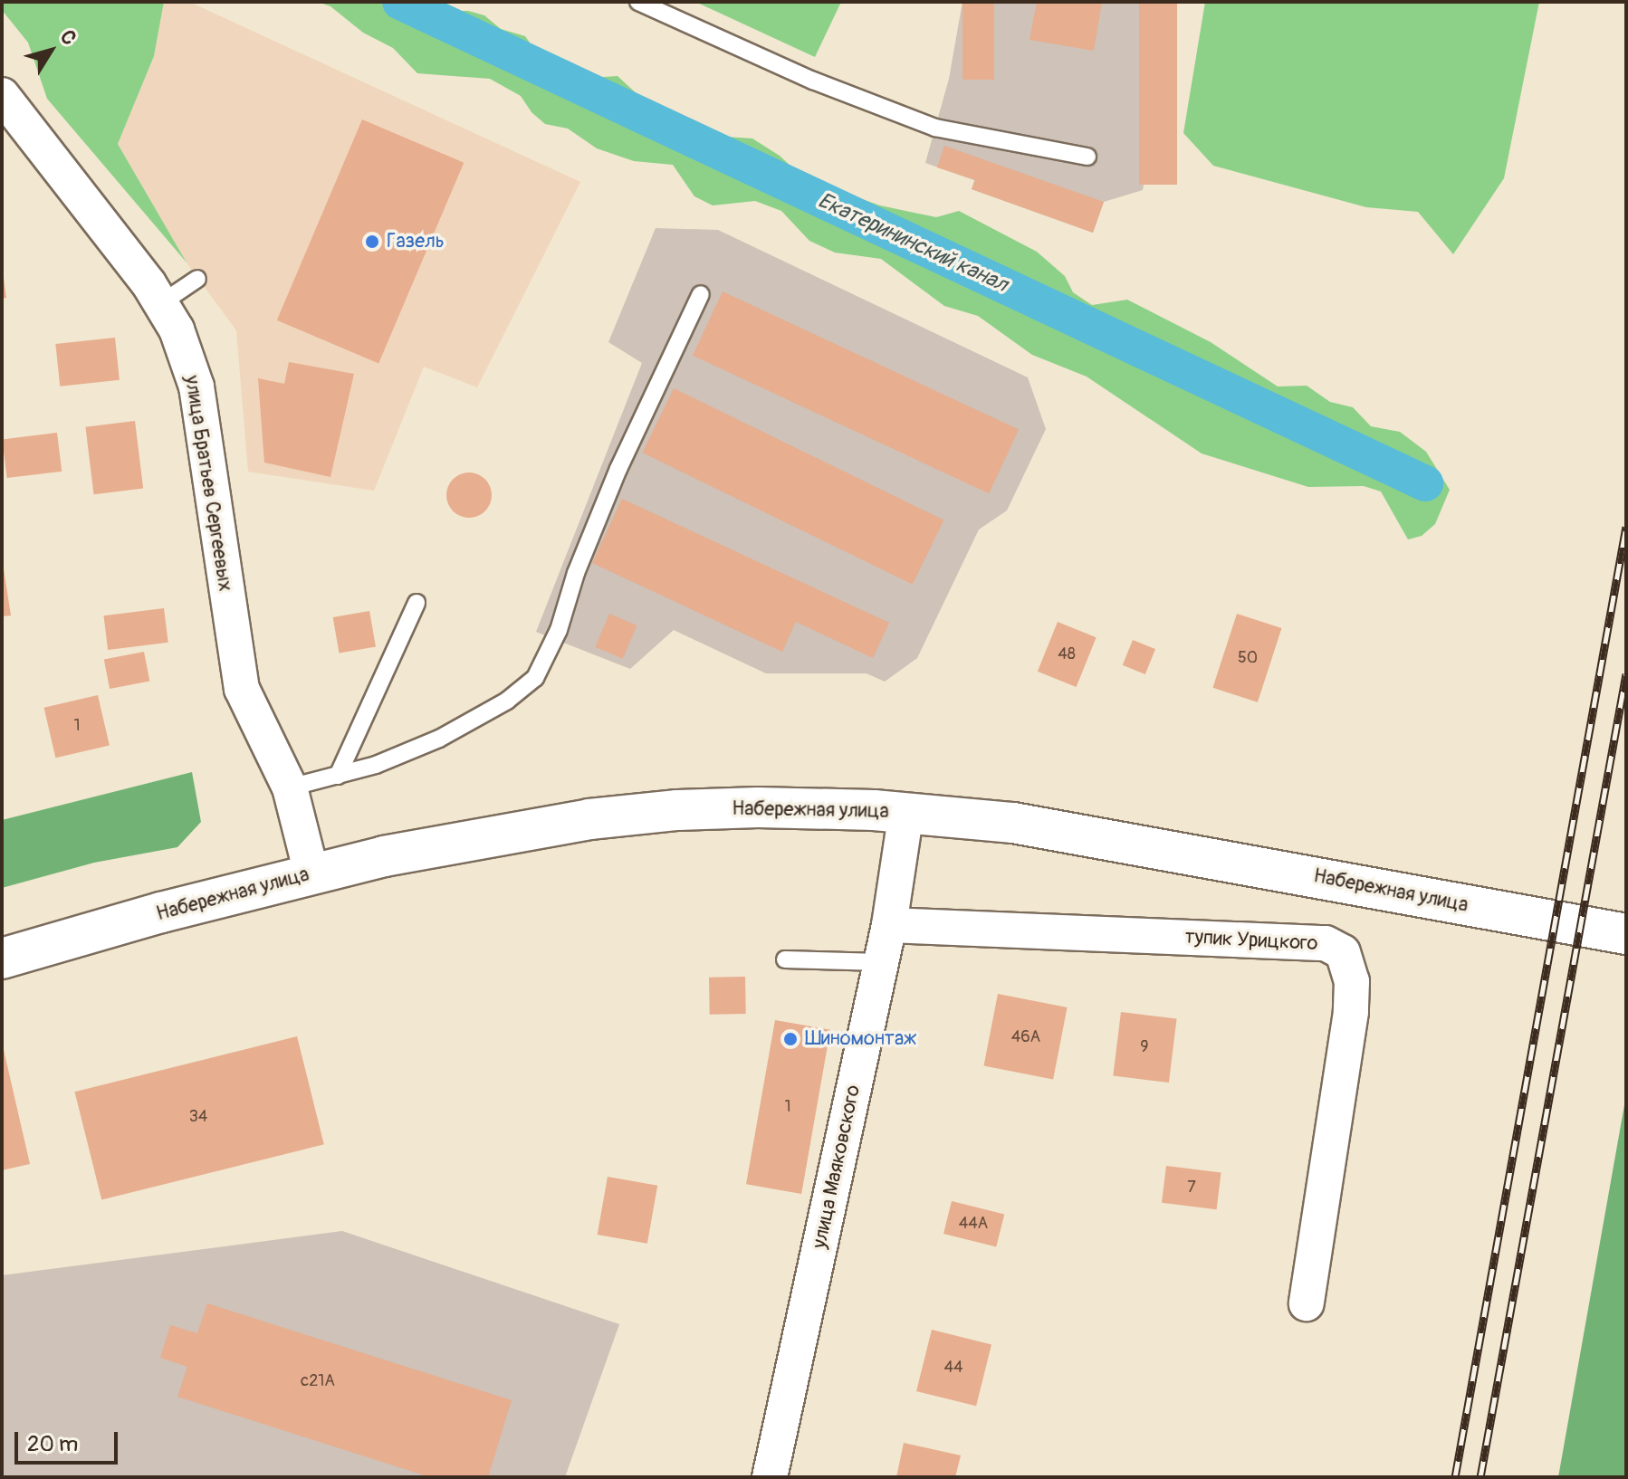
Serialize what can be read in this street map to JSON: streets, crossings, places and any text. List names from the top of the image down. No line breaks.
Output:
{"streets":{"main road":["Набережная улица"],"street":["улица Братьев Сергеевых","тупик Урицкого","улица Маяковского"]},"crossings":[["улица Братьев Сергеевых","Набережная улица"],["Набережная улица","улица Маяковского"],["тупик Урицкого","улица Маяковского"]],"water":["Екатерининский канал"],"places":["Газель","Шиномонтаж"],"house_numbers":["48","50","1","46А","9","1","34","7","44А","44","с21А"],"scale_bar":"20 m","north":"top right"}
